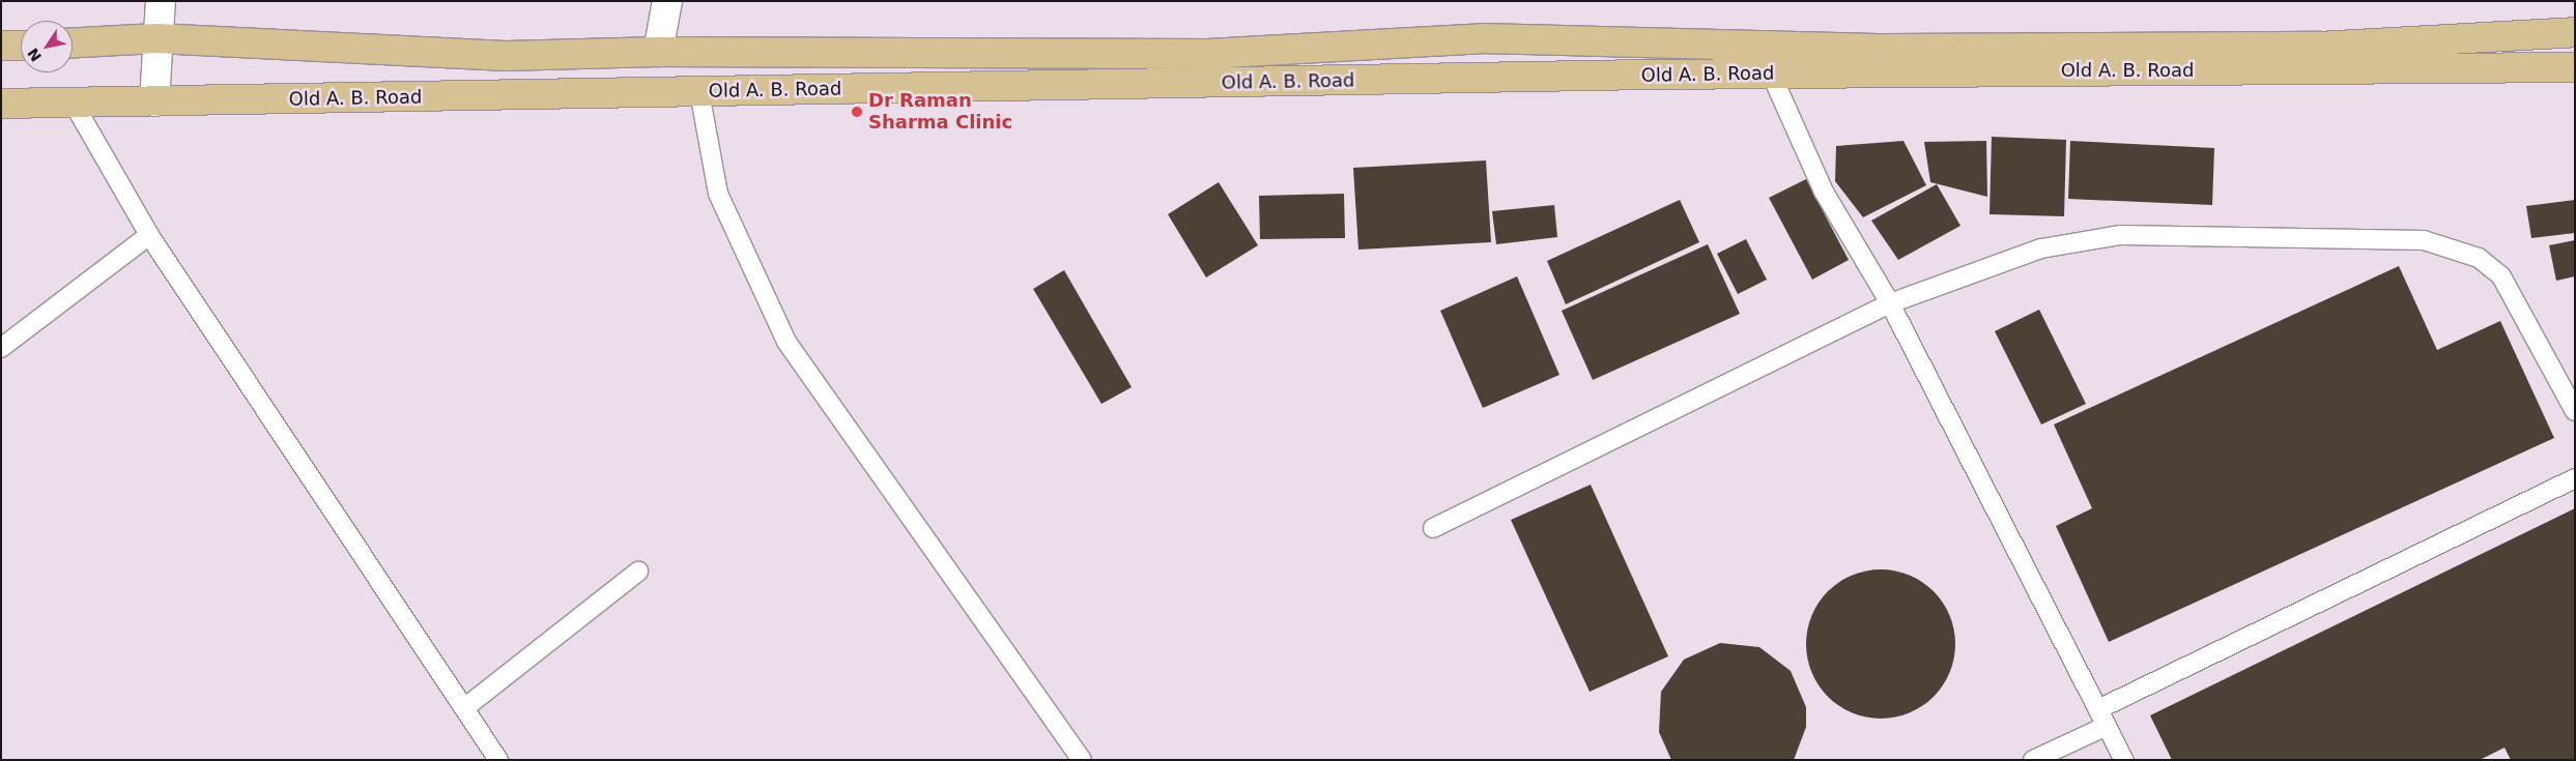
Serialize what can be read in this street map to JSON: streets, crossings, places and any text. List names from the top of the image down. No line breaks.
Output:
{"streets":{"main road":["Old A. B. Road"]},"places":["Dr Raman Sharma Clinic"],"north":"bottom left"}
